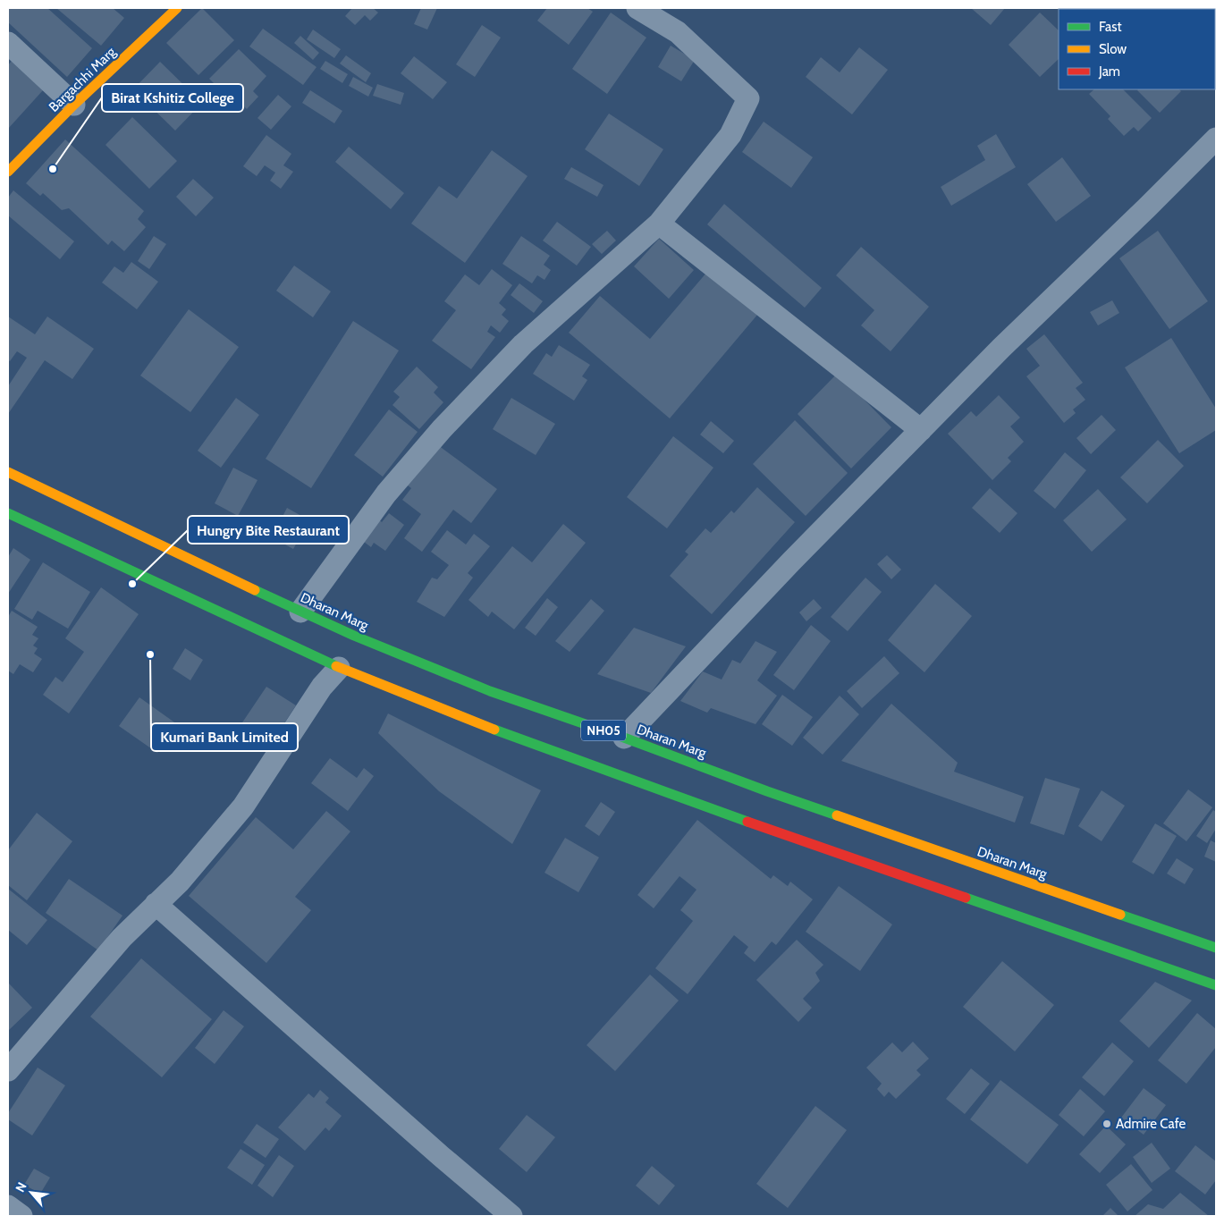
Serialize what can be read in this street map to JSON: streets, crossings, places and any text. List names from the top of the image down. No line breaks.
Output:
{"streets":{"main road":["Bargachhi Marg","Dharan Marg","NH05"]},"places":["Birat Kshitiz College","Hungry Bite Restaurant","Kumari Bank Limited","Admire Cafe"],"legend":["Fast","Slow","Jam"],"north":"top left"}
